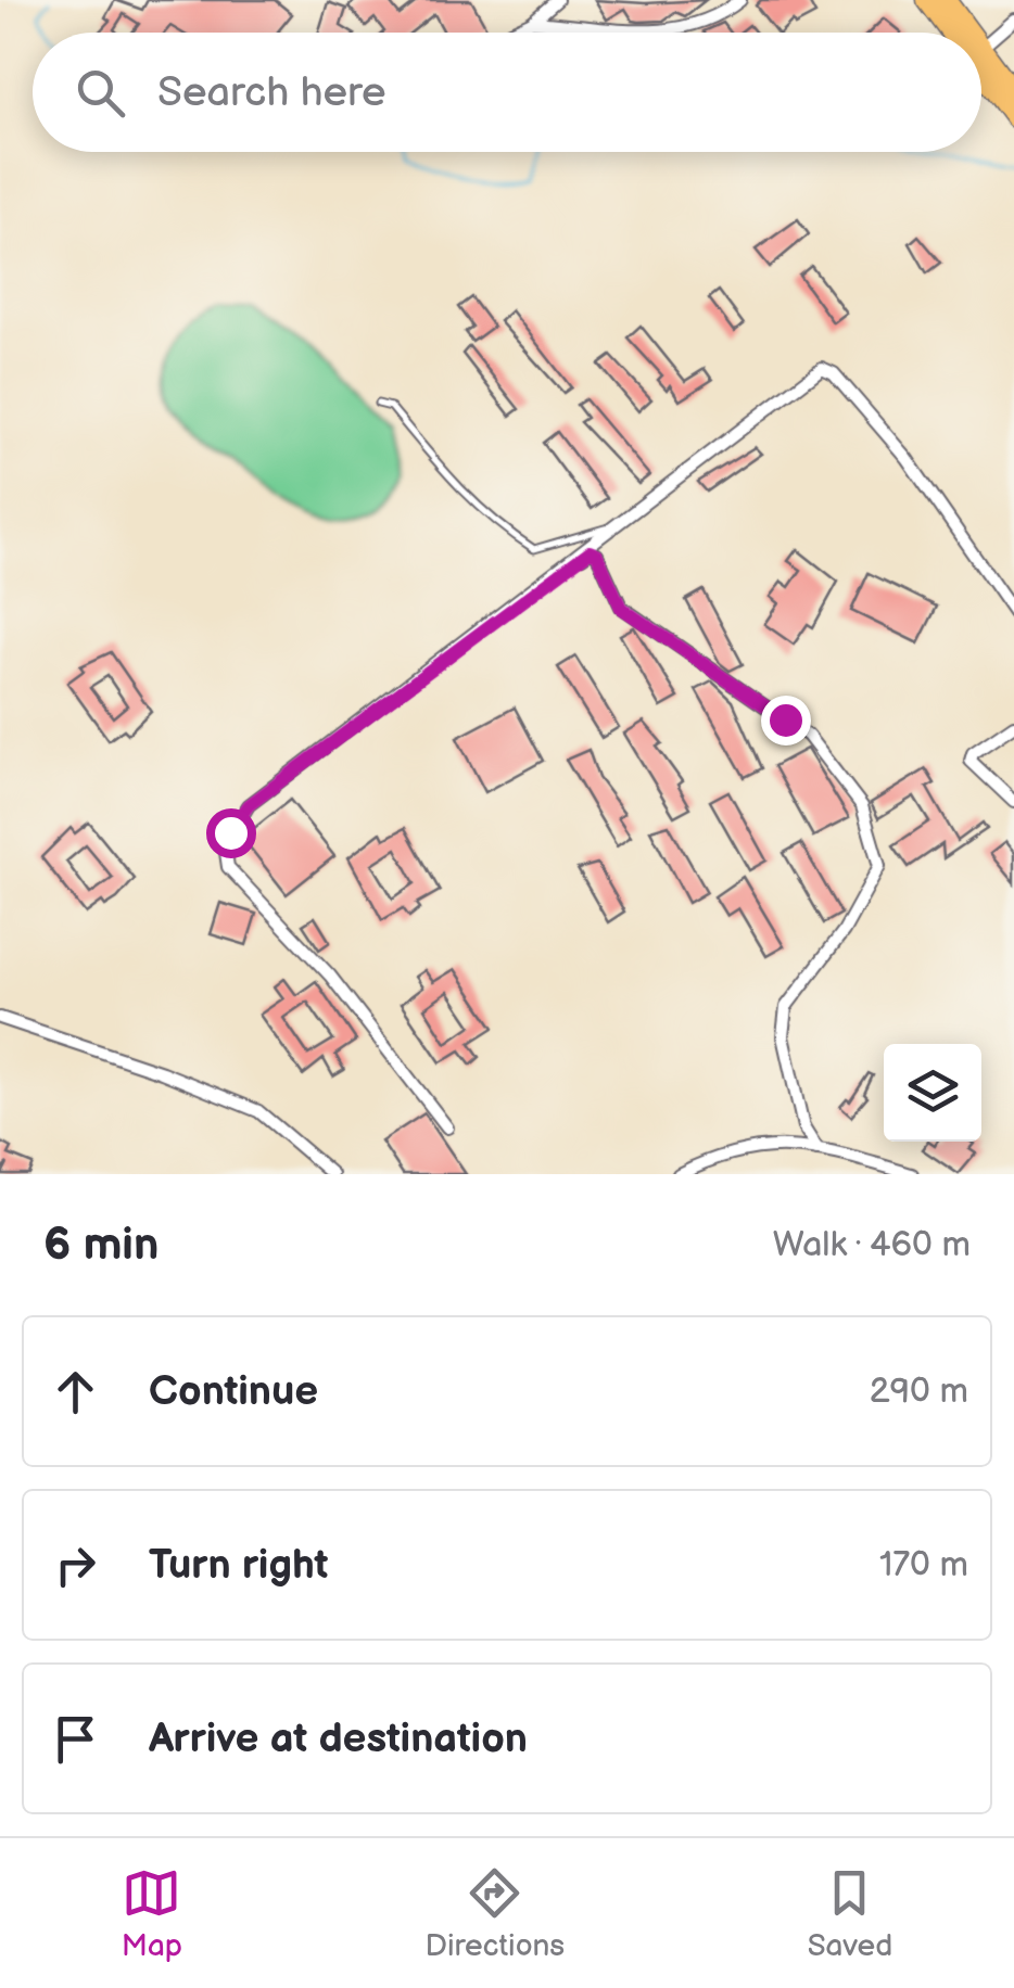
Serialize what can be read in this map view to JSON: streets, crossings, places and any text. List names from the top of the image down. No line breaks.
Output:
{"page":{"search":"Search here","heading":["6 min","Walk · 460 m"],"list":[["Continue","290 m"],["Turn right","170 m"],"Arrive at destination"],"nav":["Map","Directions","Saved"]}}
